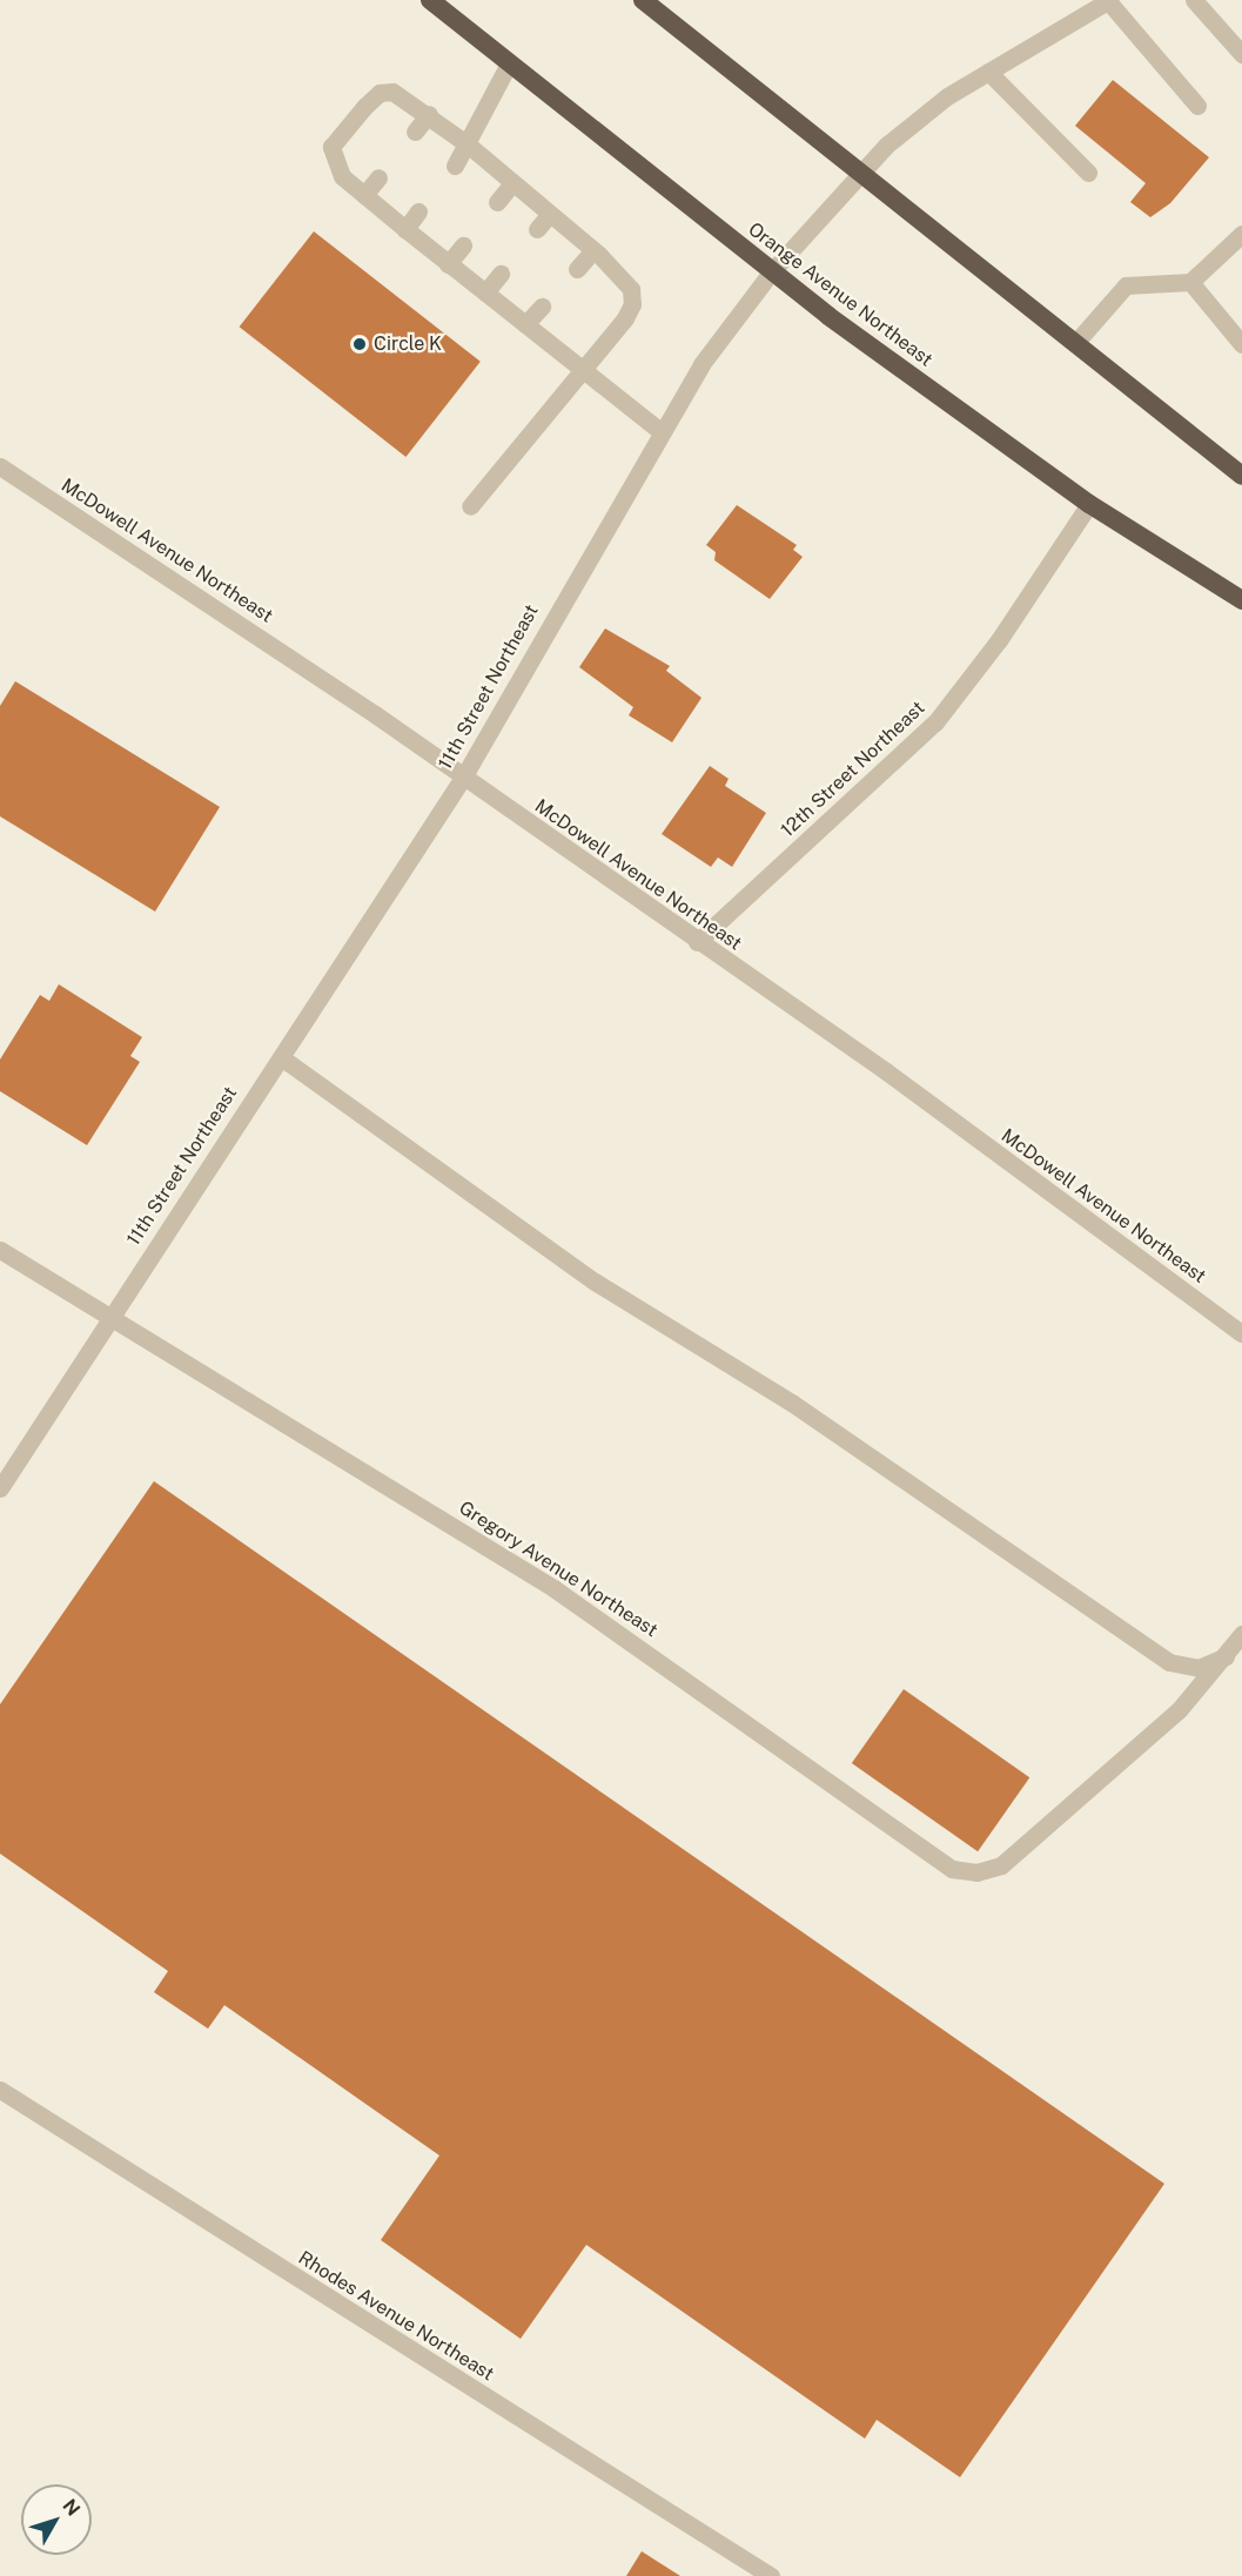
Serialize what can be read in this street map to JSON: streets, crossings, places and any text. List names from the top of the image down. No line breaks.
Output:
{"streets":{"highway":["Orange Avenue Northeast"],"street":["McDowell Avenue Northeast","11th Street Northeast","12th Street Northeast","Gregory Avenue Northeast","Rhodes Avenue Northeast"]},"crossings":[["Orange Avenue Northeast","11th Street Northeast"],["Orange Avenue Northeast","12th Street Northeast"],["McDowell Avenue Northeast","11th Street Northeast"],["McDowell Avenue Northeast","12th Street Northeast"],["11th Street Northeast","Gregory Avenue Northeast"]],"places":["Circle K"],"north":"top right"}
